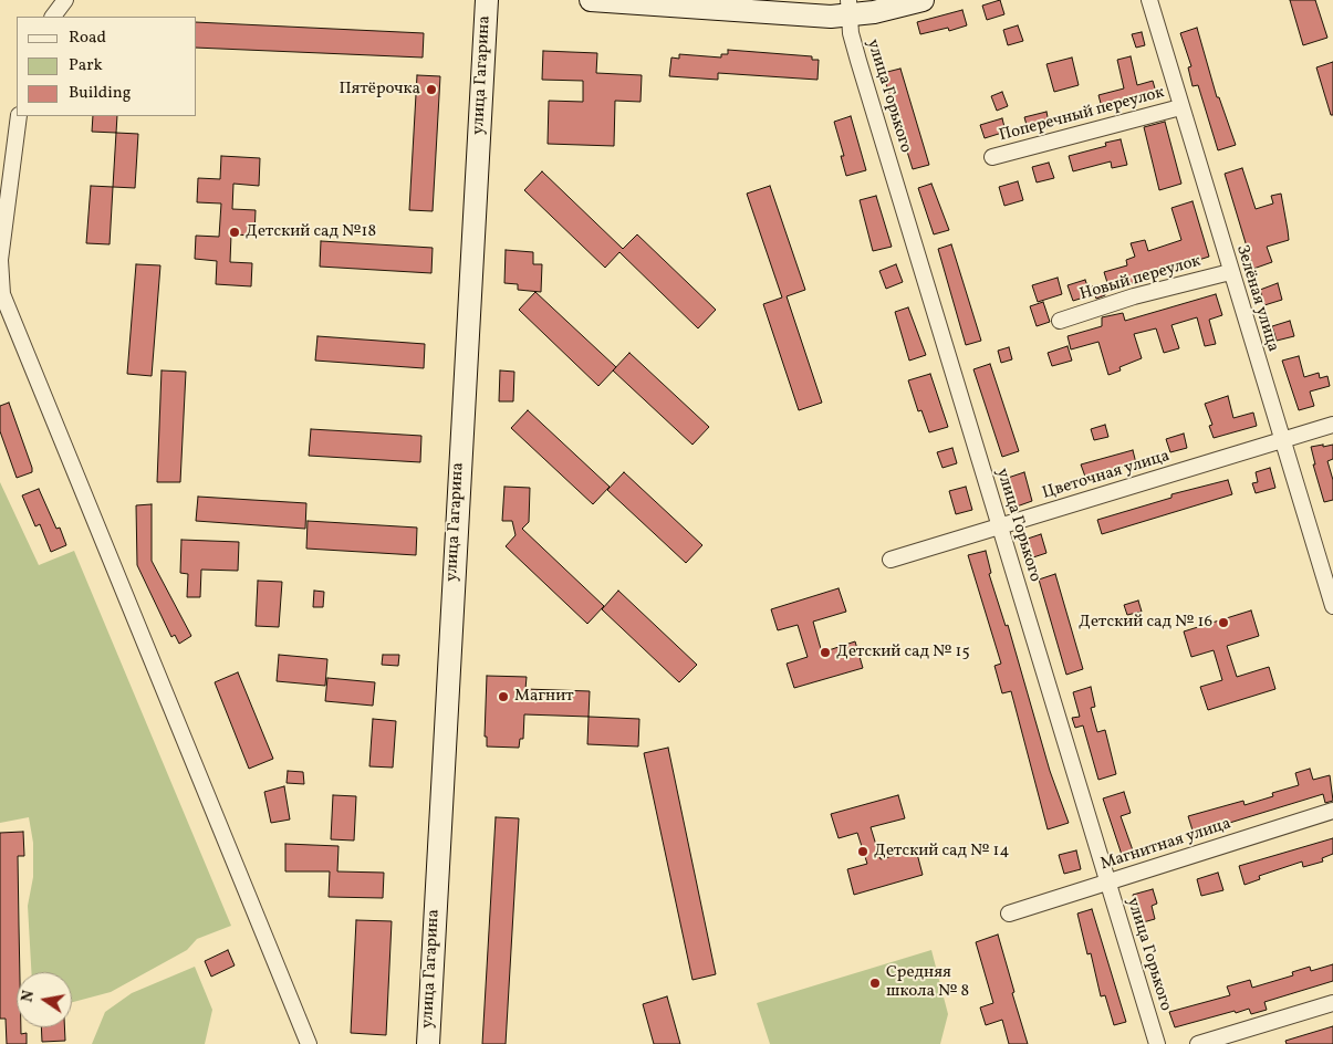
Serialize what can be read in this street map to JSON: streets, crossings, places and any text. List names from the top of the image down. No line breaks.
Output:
{"streets":{"main road":["улица Гагарина"],"street":["улица Горького","Поперечный переулок","Новый переулок","Зелёная улица","Цветочная улица","Магнитная улица"]},"crossings":[["улица Горького","Цветочная улица"],["улица Горького","Магнитная улица"],["Поперечный переулок","Зелёная улица"],["Новый переулок","Зелёная улица"],["Зелёная улица","Цветочная улица"]],"places":["Пятёрочка","Детский сад №18","Детский сад № 16","Детский сад № 15","Магнит","Детский сад № 14","Cредняя школа № 8"],"legend":["Road","Park","Building"],"north":"left"}
